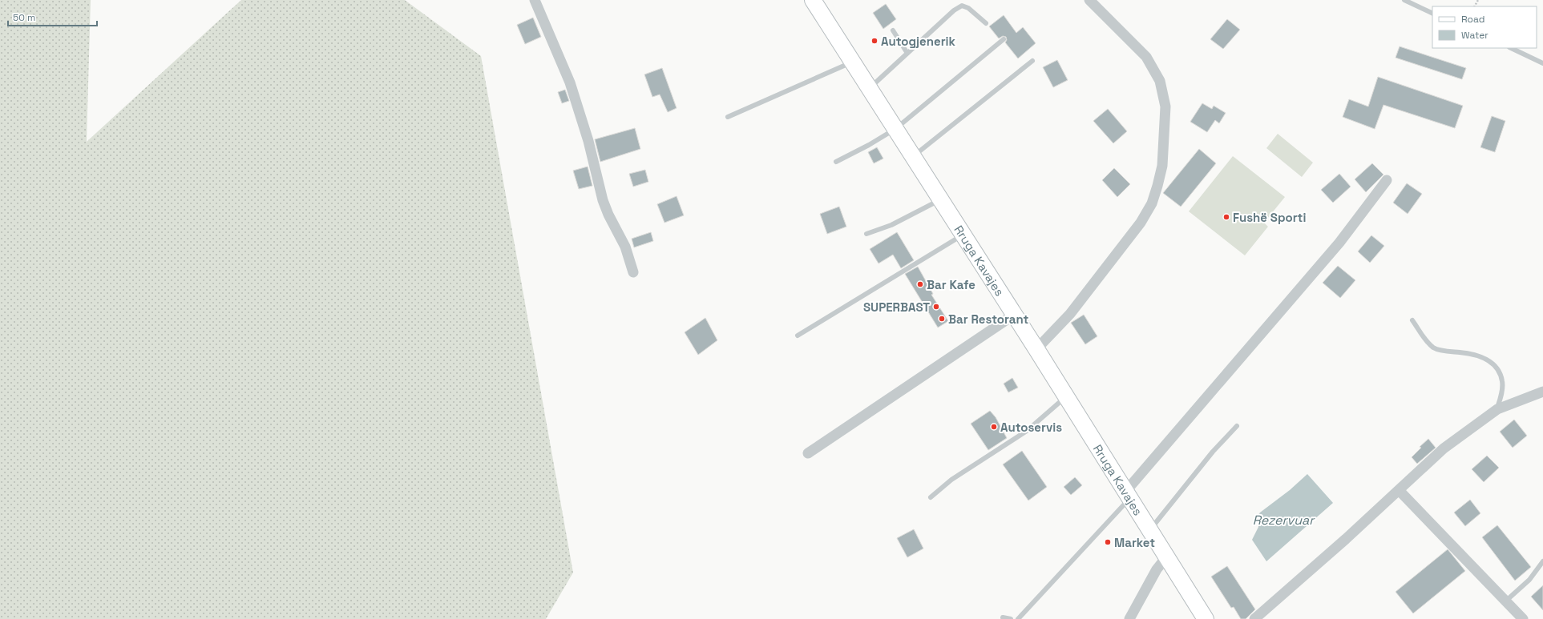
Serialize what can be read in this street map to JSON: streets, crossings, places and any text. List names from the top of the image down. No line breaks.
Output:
{"streets":{"main road":["Rruga Kavajes"]},"water":["Rezervuar"],"places":["Autogjenerik","Fushë Sporti","Bar Kafe","SUPERBAST","Bar Restorant","Autoservis","Market"],"legend":["Road","Water"],"scale_bar":"50 m"}
